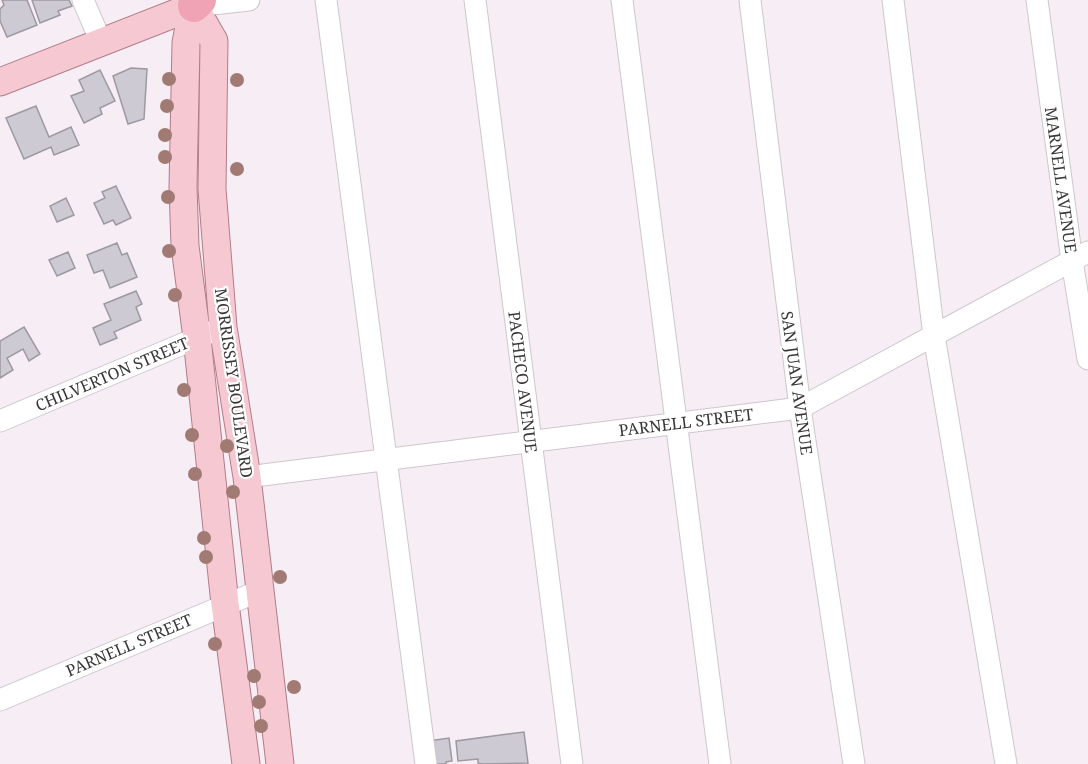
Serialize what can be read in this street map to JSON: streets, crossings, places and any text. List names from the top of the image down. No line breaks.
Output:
{"streets":{"main road":["MORRISSEY BOULEVARD"],"street":["MARNELL AVENUE","CHILVERTON STREET","PACHECO AVENUE","SAN JUAN AVENUE","PARNELL STREET"]},"crossings":[["MARNELL AVENUE","PARNELL STREET"],["CHILVERTON STREET","MORRISSEY BOULEVARD"],["PACHECO AVENUE","PARNELL STREET"],["MORRISSEY BOULEVARD","PARNELL STREET"],["SAN JUAN AVENUE","PARNELL STREET"]]}
